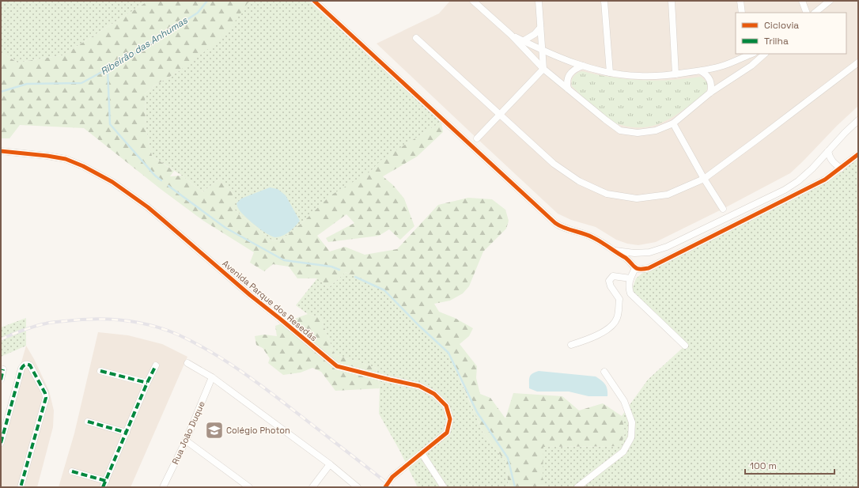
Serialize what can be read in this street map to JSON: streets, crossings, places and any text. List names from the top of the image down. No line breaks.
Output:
{"streets":{"street":["Avenida Parque dos Resedás","Rua João Duque"]},"water":["Ribeirão das Anhumas"],"places":{"school or university":["Colégio Photon"]},"legend":["Ciclovia","Trilha"],"scale_bar":"100 m"}
